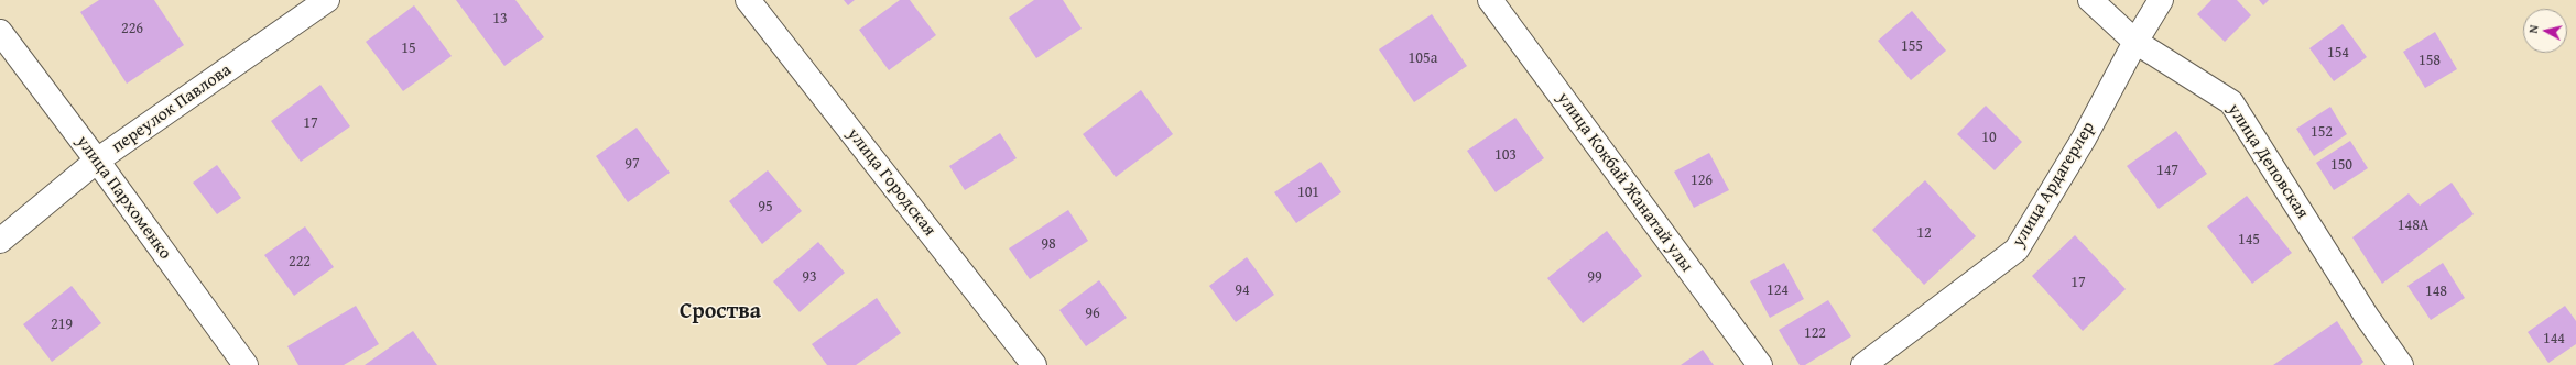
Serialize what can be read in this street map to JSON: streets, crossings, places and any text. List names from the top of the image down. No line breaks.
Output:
{"streets":{"street":["переулок Павлова","улица Деповская","улица Городская","улица Кокбай Жанатай улы","улица Ардагерлер","улица Пархоменко"]},"crossings":[["переулок Павлова","улица Пархоменко"],["улица Деповская","улица Ардагерлер"]],"districts":["Сроства"],"house_numbers":["13","226","155","15","154","105а","158","17","152","10","103","97","150","147","126","101","95","148А","12","145","98","222","93","99","17","94","124","148","96","219","122","144"],"north":"left"}
